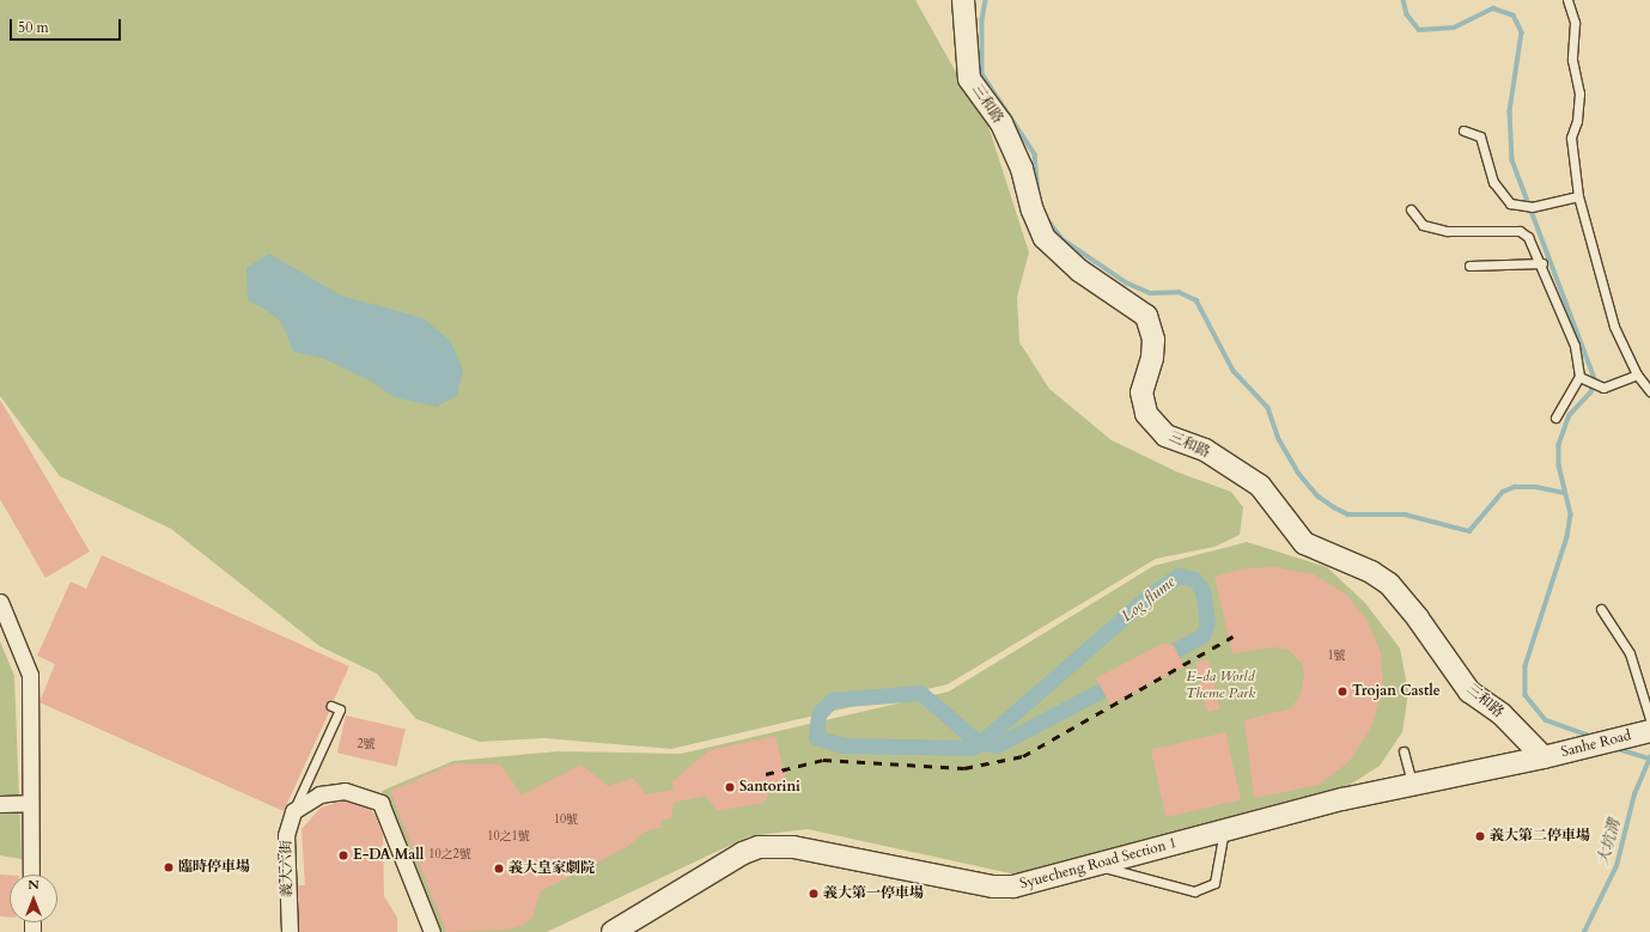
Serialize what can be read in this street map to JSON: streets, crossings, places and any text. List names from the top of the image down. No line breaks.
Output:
{"streets":{"main road":["三和路","Sanhe Road","Syuecheng Road Section 1"],"street":["義大六街"]},"crossings":[["三和路","Sanhe Road"],["三和路","Syuecheng Road Section 1"],["Sanhe Road","Syuecheng Road Section 1"]],"water":["Log flume","大坑溝"],"parks":["E-da World Theme Park"],"places":["Trojan Castle","Santorini","義大第二停車場","E-DA Mall","臨時停車場","義大皇家劇院","義大第一停車場"],"house_numbers":["1號","2號","10號","10之1號","10之2號"],"scale_bar":"50 m","north":"top"}
